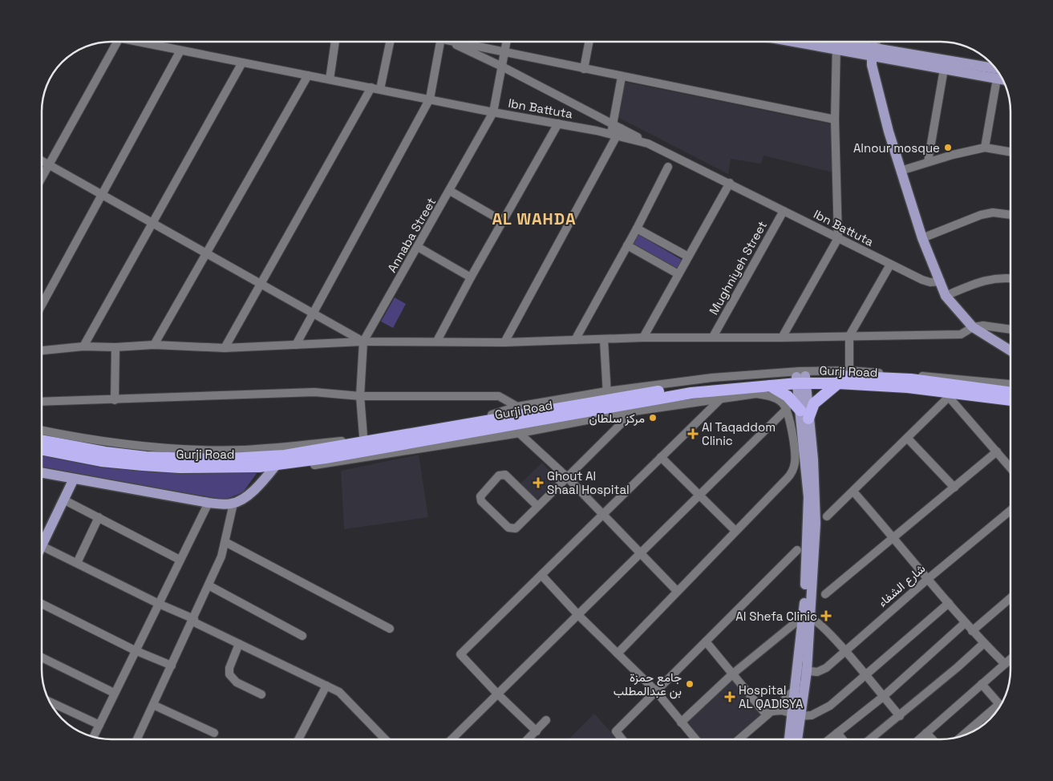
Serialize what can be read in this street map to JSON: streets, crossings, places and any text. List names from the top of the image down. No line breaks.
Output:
{"streets":{"highway":["Gurji Road"],"street":["Ibn Battuta","Annaba Street","Mughniyeh Street","شارع الشفاء"]},"crossings":[["Ibn Battuta","Annaba Street"],["Ibn Battuta","Mughniyeh Street"],["Annaba Street","Gurji Road"]],"districts":["AL WAHDA"],"places":{"other":["Alnour mosque","مركز سلطان","جامع حمزة بن عبدالمطلب"],"health":["Al Taqaddom Clinic","Ghout Al Shaal Hospital","Al Shefa Clinic","Hospital AL QADISYA"]}}
